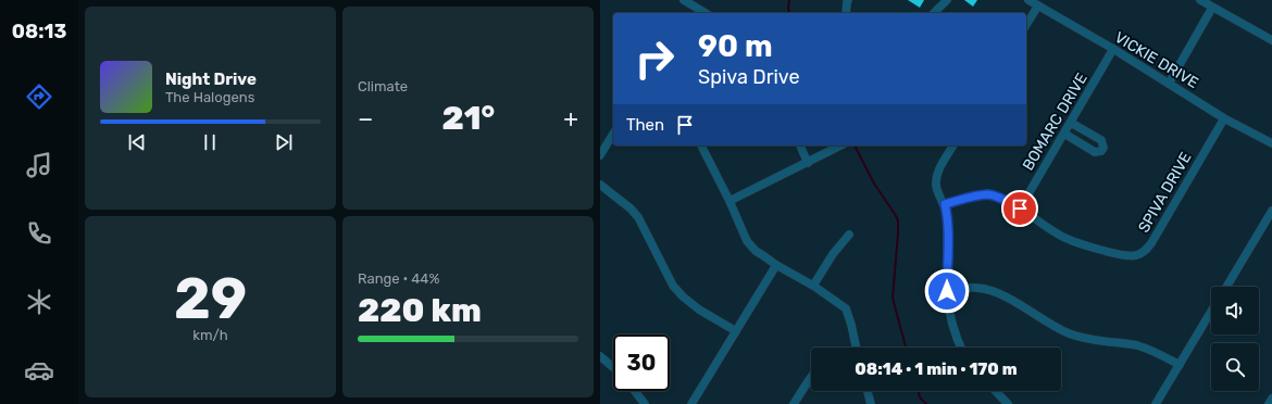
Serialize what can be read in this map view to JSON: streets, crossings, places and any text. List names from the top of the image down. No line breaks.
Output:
{"streets":{"street":["VICKIE DRIVE","BOMARC DRIVE","SPIVA DRIVE"]},"crossings":[["VICKIE DRIVE","BOMARC DRIVE"],["VICKIE DRIVE","SPIVA DRIVE"],["BOMARC DRIVE","SPIVA DRIVE"]],"page":{"tabs":"08:13","tile":["Climate",["29","km/h"],["Range · 44%","220 km"]],"turn":["90 m","Spiva Drive"],"song":["Night Drive","The Halogens"],"heat":["−","21°","+"],"then":"Then","limit":"30","trip":"08:14 · 1 min · 170 m"}}
